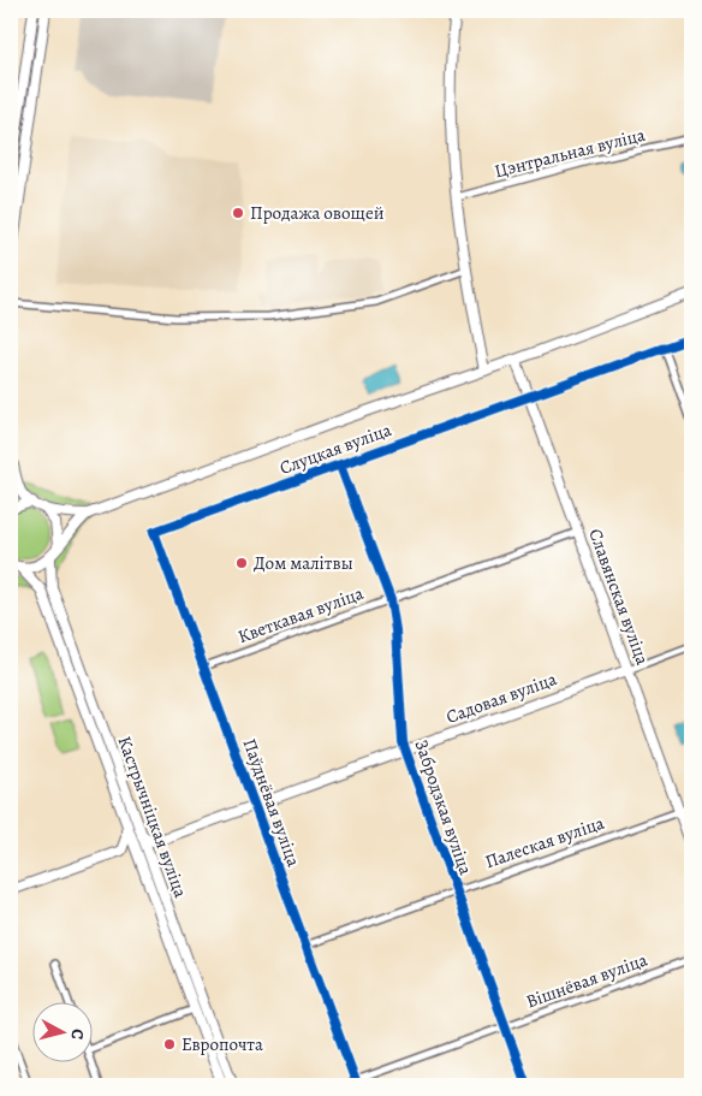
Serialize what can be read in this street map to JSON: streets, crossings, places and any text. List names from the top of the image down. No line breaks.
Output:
{"streets":{"main road":["Славянская вуліца","Садовая вуліца","Кастрычніцкая вуліца"],"street":["Цэнтральная вуліца","Слуцкая вуліца","Кветкавая вуліца","Паўднёвая вуліца","Забродзкая вуліца","Палеская вуліца","Вішнёвая вуліца"]},"crossings":[["Слуцкая вуліца","Славянская вуліца"],["Слуцкая вуліца","Паўднёвая вуліца"],["Слуцкая вуліца","Забродзкая вуліца"],["Славянская вуліца","Кветкавая вуліца"],["Славянская вуліца","Садовая вуліца"],["Славянская вуліца","Палеская вуліца"],["Кветкавая вуліца","Паўднёвая вуліца"],["Кветкавая вуліца","Забродзкая вуліца"],["Садовая вуліца","Паўднёвая вуліца"],["Садовая вуліца","Забродзкая вуліца"],["Паўднёвая вуліца","Палеская вуліца"],["Паўднёвая вуліца","Вішнёвая вуліца"],["Забродзкая вуліца","Палеская вуліца"],["Забродзкая вуліца","Вішнёвая вуліца"]],"places":["Продажа овощей","Дом малітвы","Европочта"],"north":"right"}
